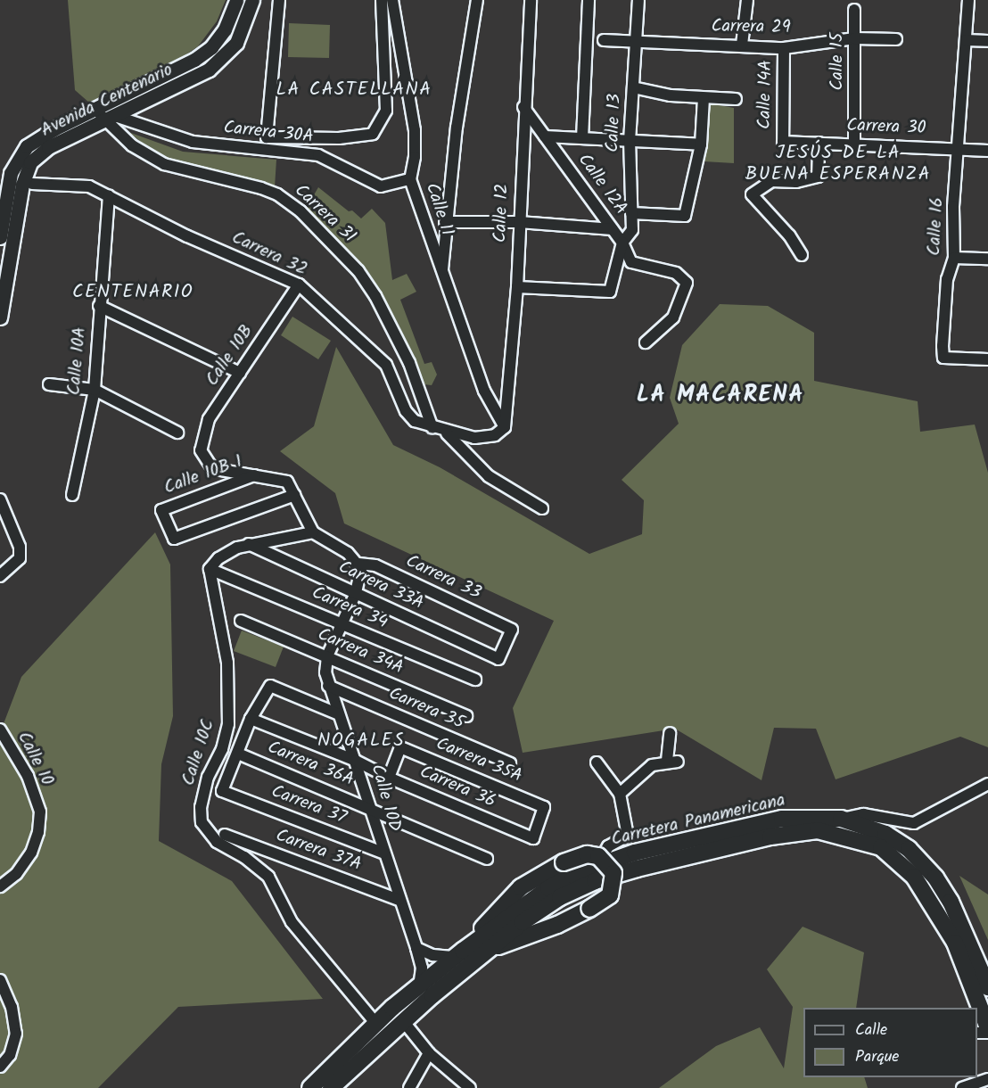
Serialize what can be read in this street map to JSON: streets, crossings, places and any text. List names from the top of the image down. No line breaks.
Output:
{"streets":{"highway":["Carretera Panamericana"],"main road":["Avenida Centenario"],"street":["Carrera 29","Calle 15","Calle 14A","Calle 13","Carrera 30","Carrera 30A","Calle 12A","Calle 11","Calle 12","Carrera 31","Calle 16","Carrera 32","Calle 10B","Calle 10A","Calle 10B 1","Carrera 33","Carrera 33A","Carrera 34","Carrera 34A","Carrera 35","Calle 10C","Calle 10","Carrera 35A","Carrera 36A","Carrera 36","Calle 10D","Carrera 37","Carrera 37A"]},"crossings":[["Carrera 29","Calle 15"],["Carrera 29","Calle 14A"],["Carrera 29","Calle 13"],["Calle 15","Carrera 30"],["Calle 14A","Carrera 30"],["Avenida Centenario","Carrera 30A"],["Avenida Centenario","Carrera 31"],["Calle 13","Calle 12A"],["Carrera 30","Calle 16"],["Carrera 30A","Calle 11"],["Carrera 30A","Carrera 31"],["Calle 12A","Calle 12"],["Calle 11","Calle 12"],["Carrera 31","Carrera 32"],["Carrera 32","Calle 10B"],["Carrera 32","Calle 10A"],["Calle 10B","Calle 10B 1"],["Carrera 33","Carrera 33A"],["Carrera 33","Calle 10D"],["Carrera 33A","Calle 10D"],["Carrera 34","Calle 10C"],["Carrera 34","Calle 10D"],["Carrera 34A","Calle 10D"],["Carrera 35","Calle 10D"],["Calle 10C","Carretera Panamericana"],["Carrera 35A","Carrera 36"],["Carrera 36A","Calle 10D"],["Carrera 36A","Carrera 37"],["Carrera 36","Calle 10D"],["Calle 10D","Carrera 37"],["Calle 10D","Carretera Panamericana"],["Calle 10D","Carrera 37A"]],"districts":["LA CASTELLANA","JESÚS DE LA BUENA ESPERANZA","CENTENARIO","LA MACARENA","NOGALES"],"legend":["Calle","Parque"]}
